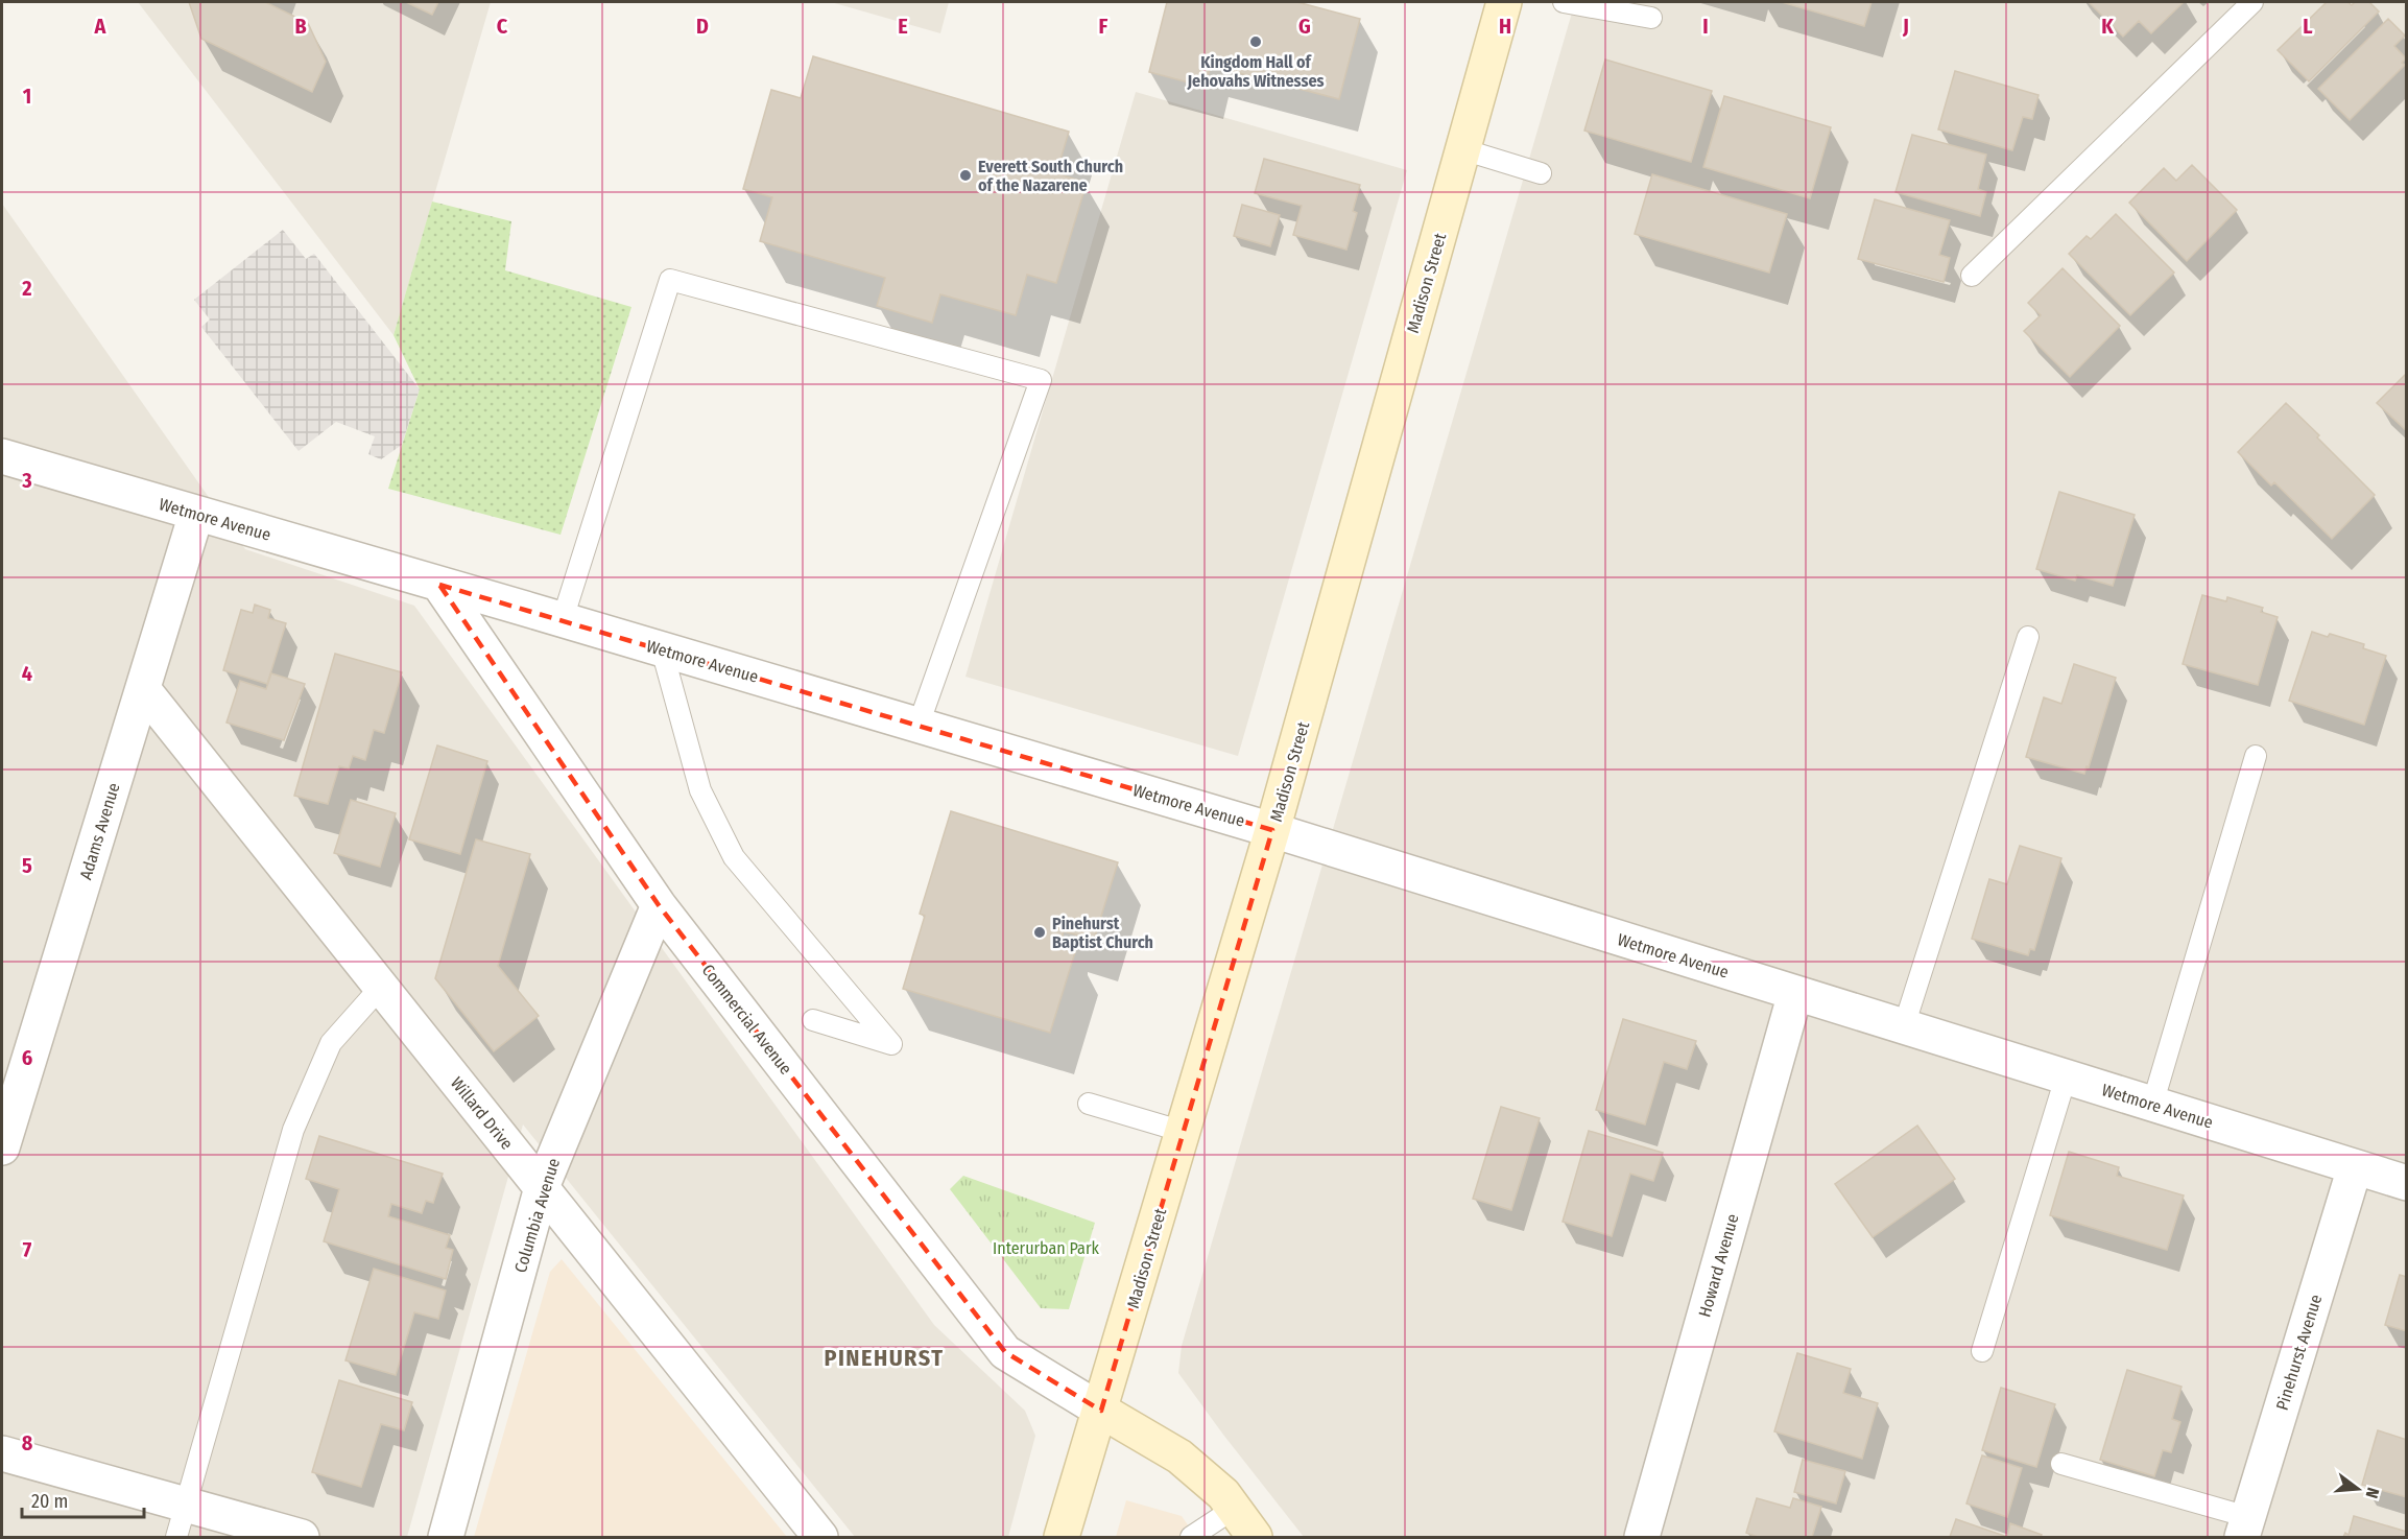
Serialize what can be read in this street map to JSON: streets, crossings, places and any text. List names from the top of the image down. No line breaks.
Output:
{"streets":{"street":["Madison Street","Wetmore Avenue","Adams Avenue","Commercial Avenue","Willard Drive","Columbia Avenue","Howard Avenue","Pinehurst Avenue"]},"crossings":[["Madison Street","Wetmore Avenue"],["Madison Street","Commercial Avenue"],["Wetmore Avenue","Adams Avenue"],["Wetmore Avenue","Commercial Avenue"],["Wetmore Avenue","Howard Avenue"],["Wetmore Avenue","Pinehurst Avenue"],["Adams Avenue","Willard Drive"],["Commercial Avenue","Columbia Avenue"],["Willard Drive","Columbia Avenue"]],"districts":["PINEHURST"],"parks":["Interurban Park"],"places":["Kingdom Hall of Jehovahs Witnesses","Everett South Church of the Nazarene","Pinehurst Baptist Church"],"scale_bar":"20 m","north":"right","grid":{"columns":["A","B","C","D","E","F","G","H","I","J","K","L"],"rows":["1","2","3","4","5","6","7","8"]}}
